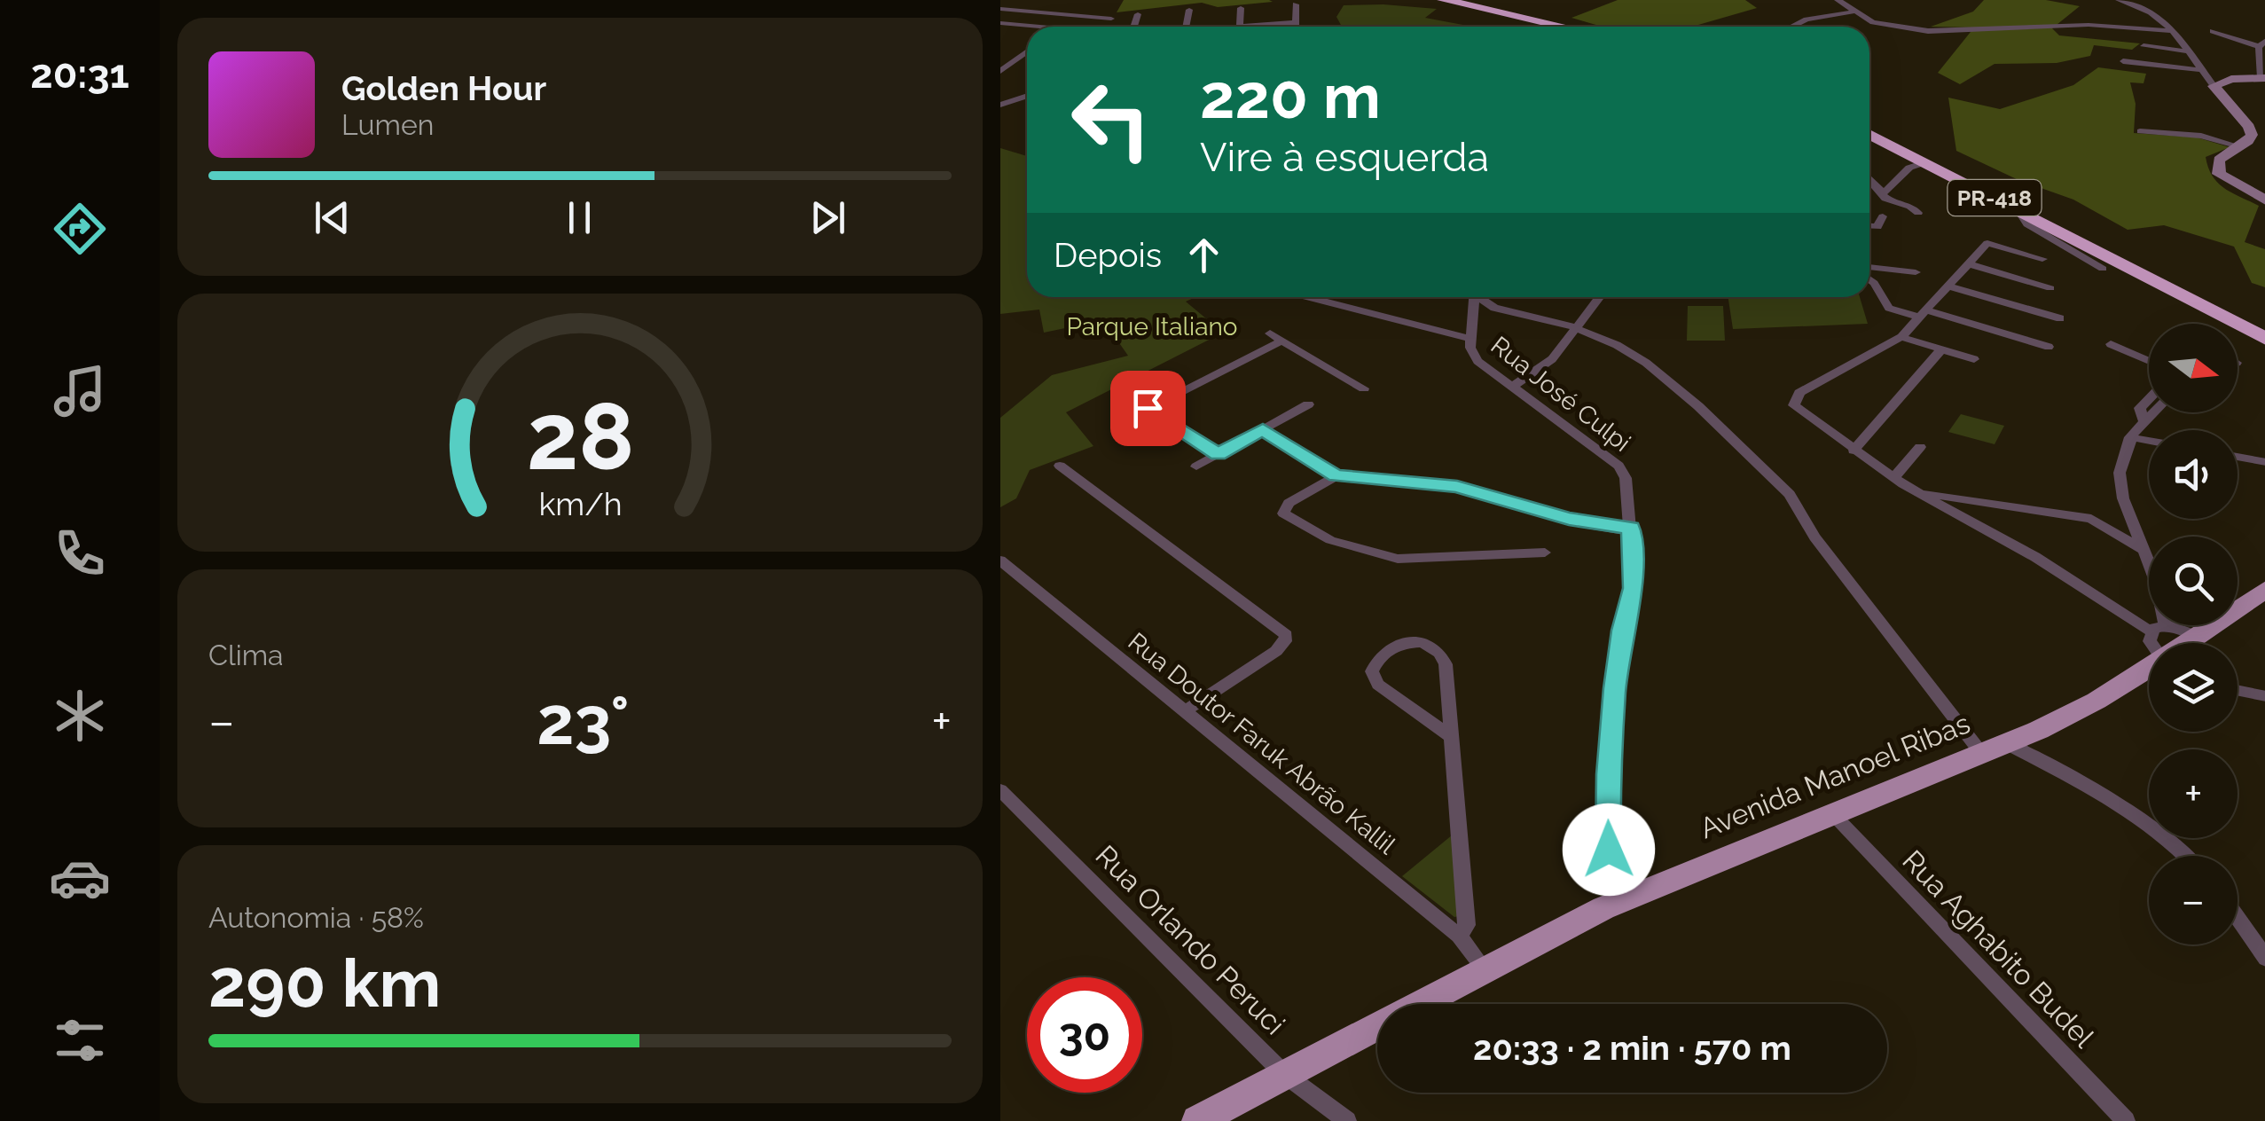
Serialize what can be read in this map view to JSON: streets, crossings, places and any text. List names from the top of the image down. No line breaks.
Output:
{"streets":{"highway":["PR-418"],"main road":["Avenida Manoel Ribas"],"street":["Rua José Culpi","Rua Doutor Faruk Abrão Kallil","Rua Orlando Peruci","Rua Aghabito Budel"]},"crossings":[["Rua José Culpi","Avenida Manoel Ribas"],["Rua Doutor Faruk Abrão Kallil","Avenida Manoel Ribas"],["Avenida Manoel Ribas","Rua Orlando Peruci"],["Avenida Manoel Ribas","Rua Aghabito Budel"]],"parks":["Parque Italiano"],"north":"right","page":{"tabs":"20:31","turn":["220 m","Vire à esquerda"],"song":["Golden Hour","Lumen"],"then":"Depois","map_buttons":["+","−"],"tile":["Clima",["Autonomia · 58%","290 km"]],"heat":["−","23°","+"],"limit":"30","trip":"20:33 · 2 min · 570 m","gauge":["28","km/h"]}}
